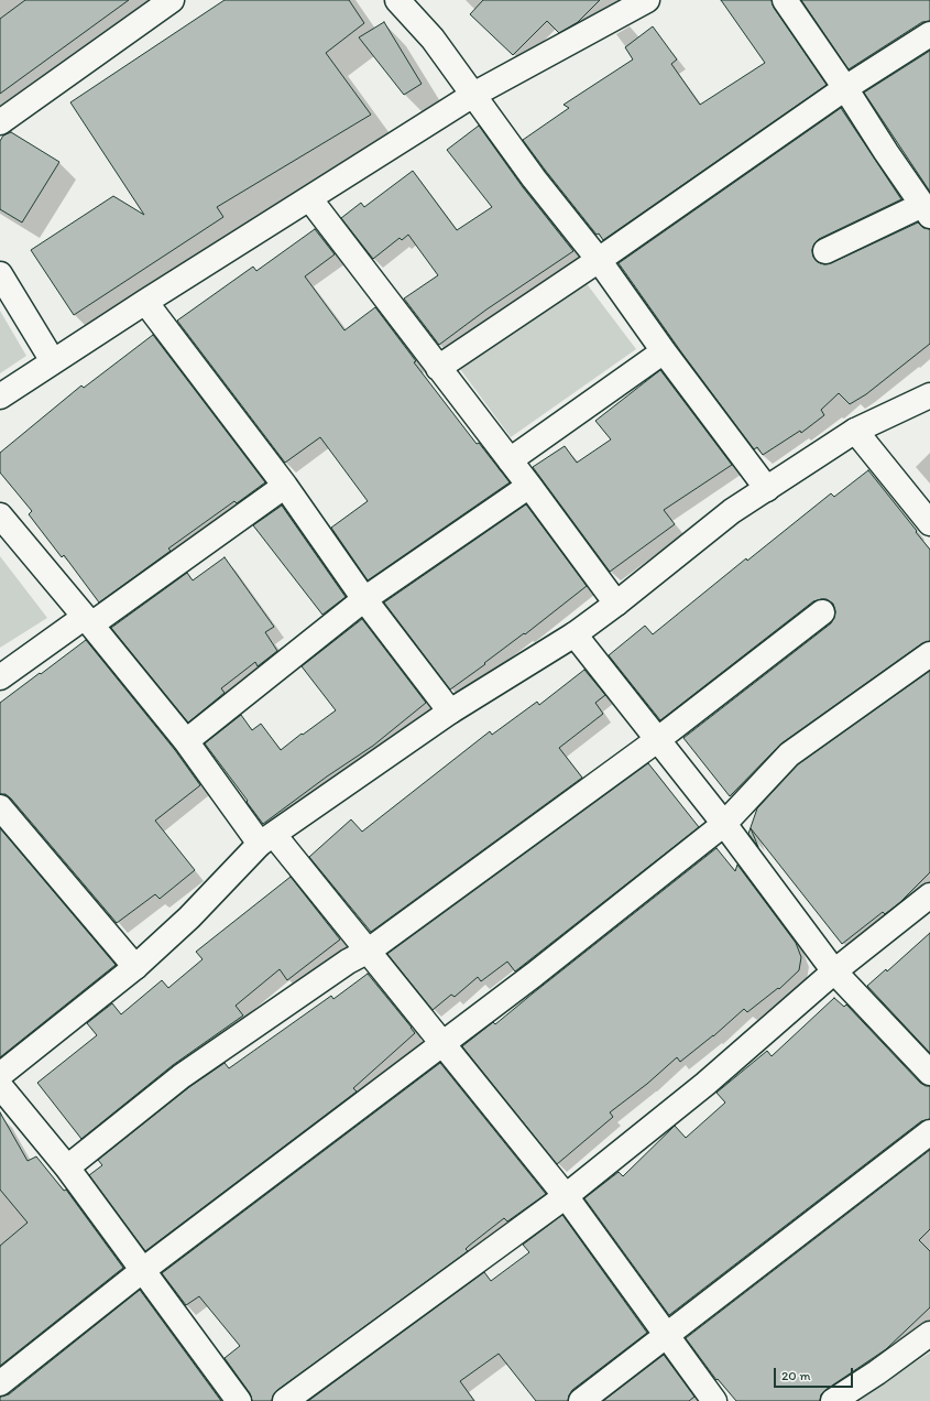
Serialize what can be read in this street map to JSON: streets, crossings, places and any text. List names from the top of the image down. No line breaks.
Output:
{"scale_bar":"20 m"}
